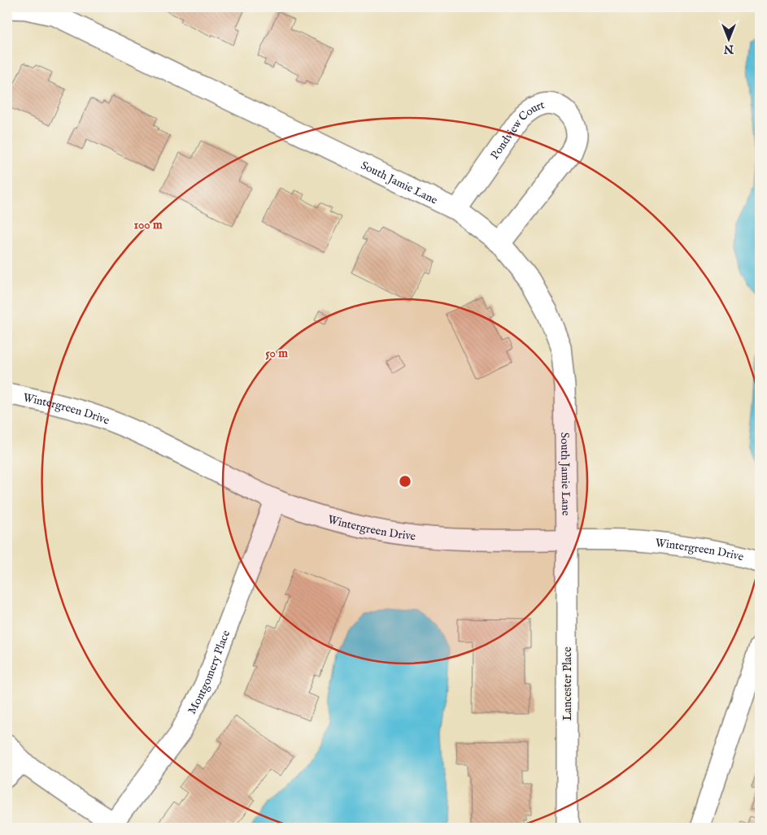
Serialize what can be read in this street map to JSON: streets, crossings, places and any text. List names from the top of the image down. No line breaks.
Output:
{"streets":{"street":["Pondview Court","South Jamie Lane","Wintergreen Drive","Montgomery Place","Lancester Place"]},"crossings":[["Pondview Court","South Jamie Lane"],["South Jamie Lane","Wintergreen Drive"],["South Jamie Lane","Lancester Place"],["Wintergreen Drive","Montgomery Place"],["Wintergreen Drive","Lancester Place"]],"north":"bottom","rings":["100 m","50 m"]}
